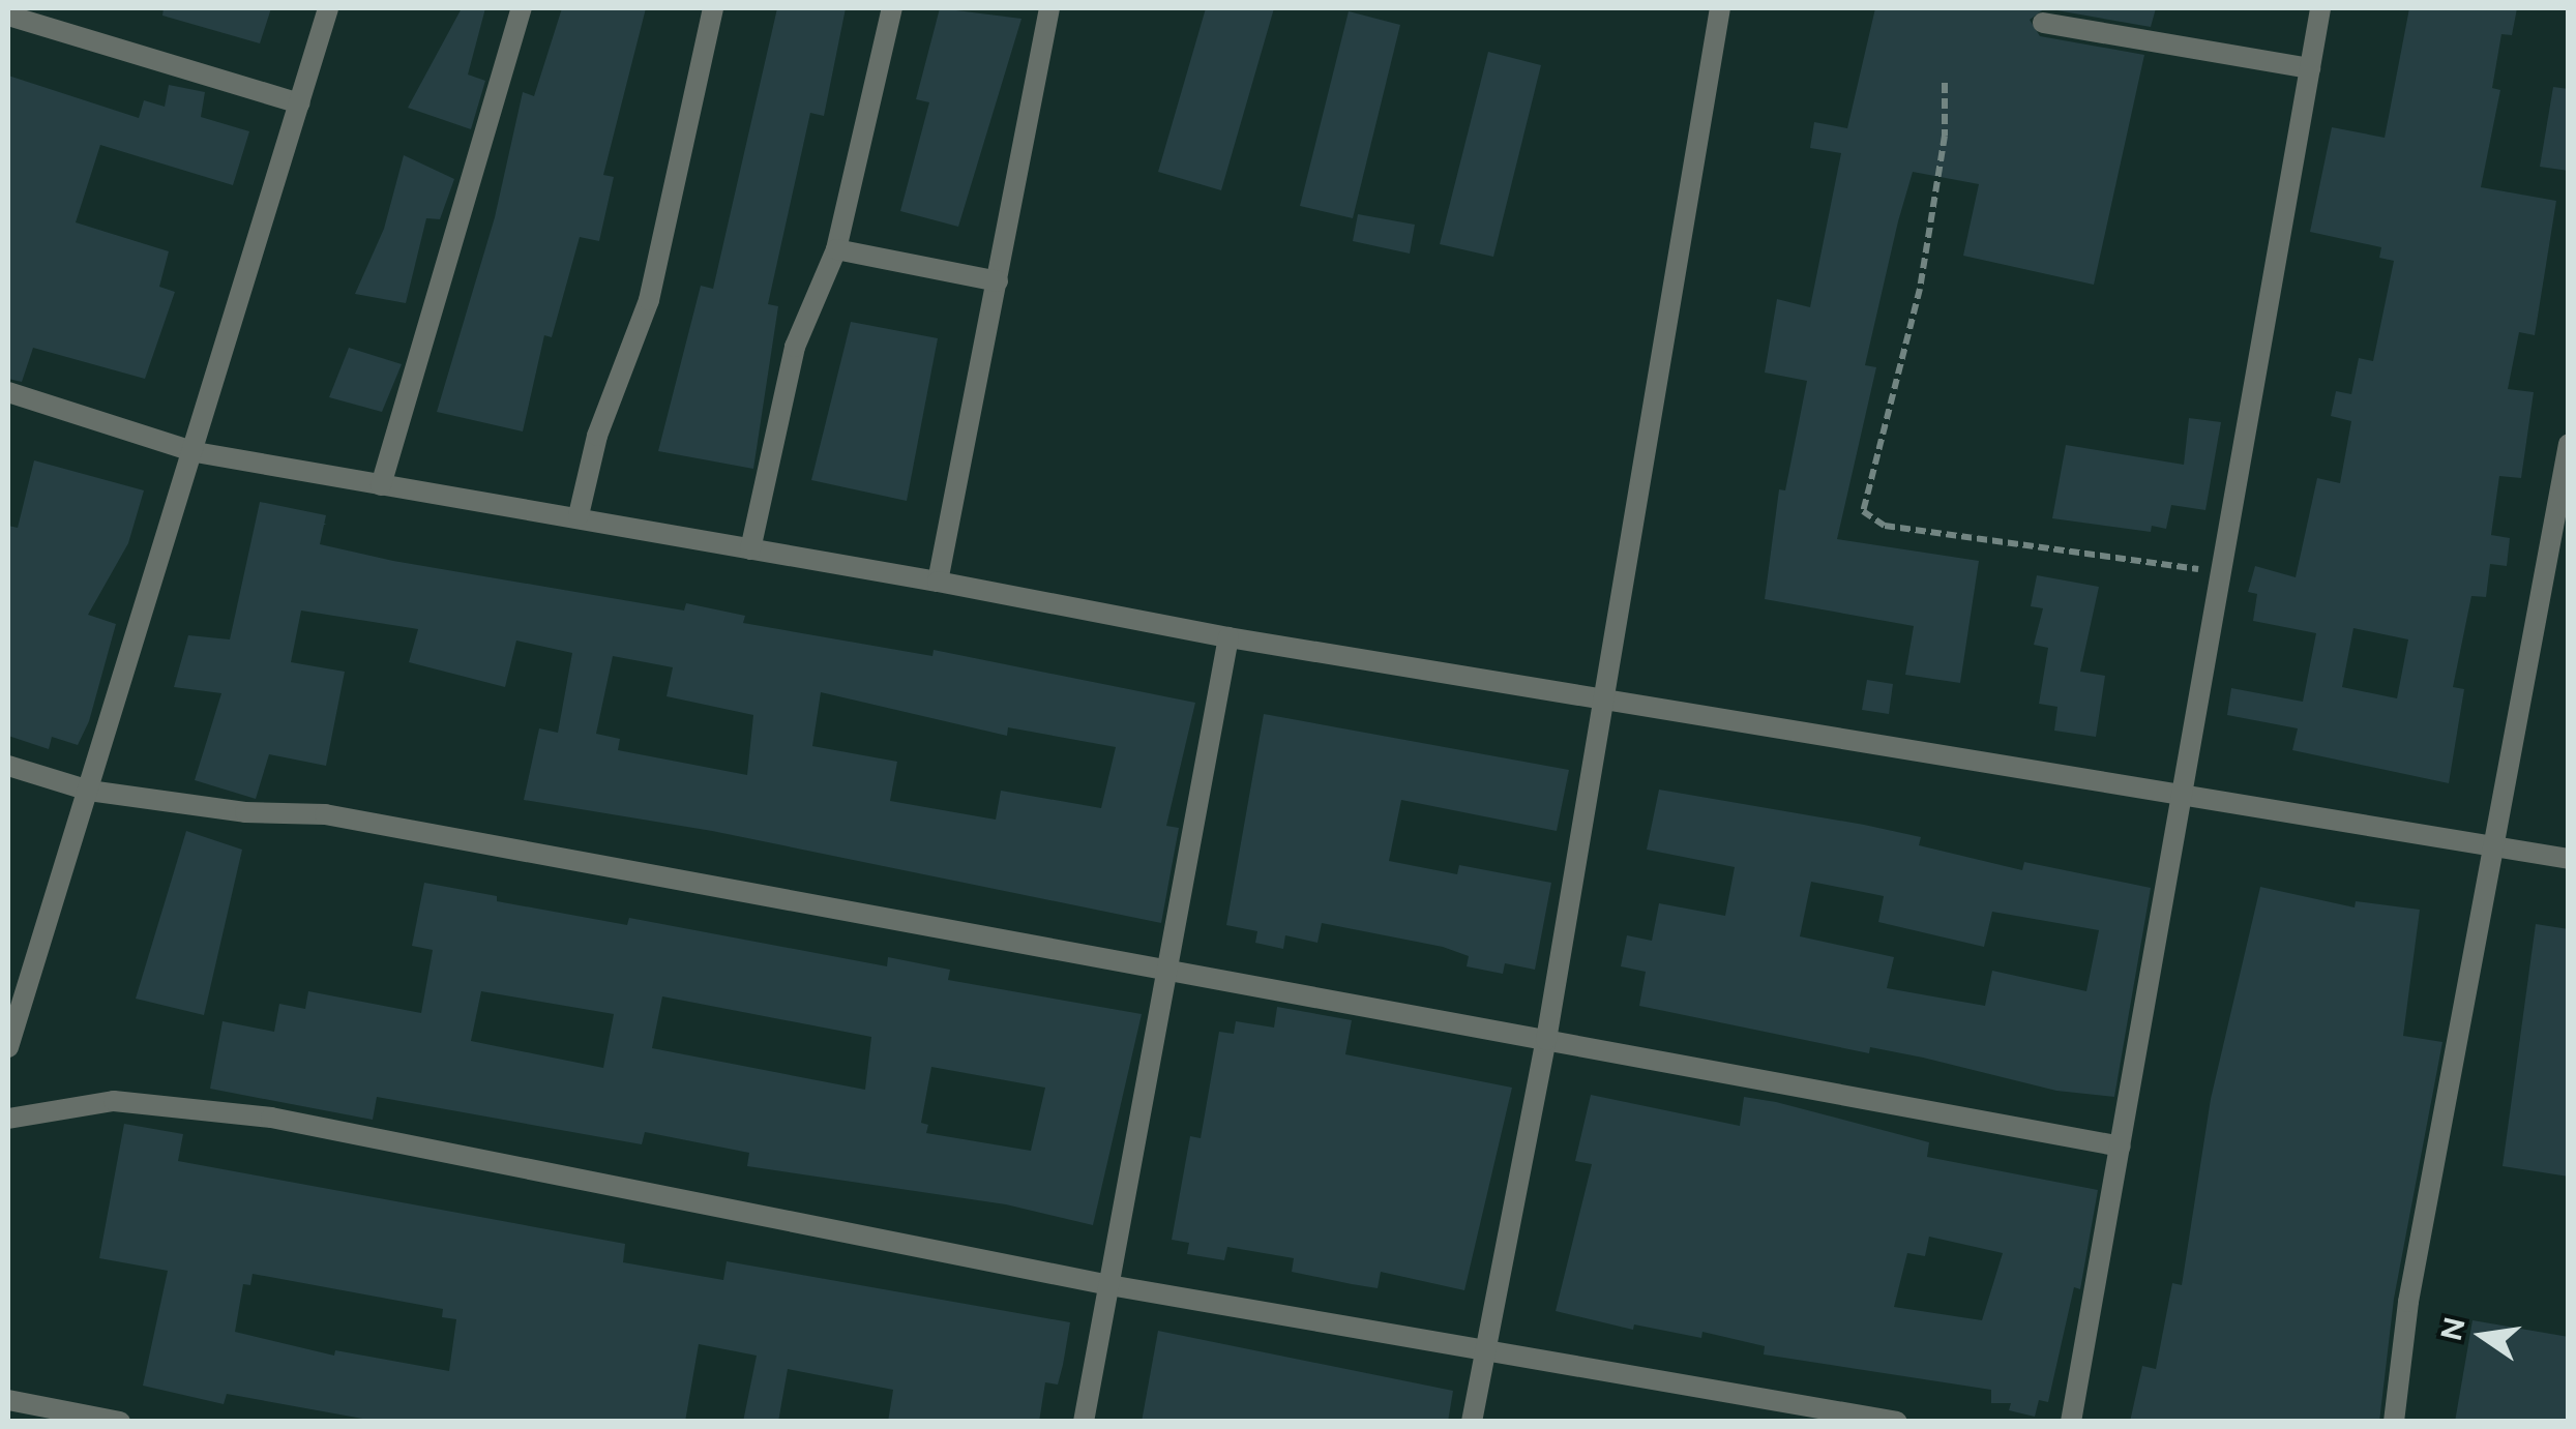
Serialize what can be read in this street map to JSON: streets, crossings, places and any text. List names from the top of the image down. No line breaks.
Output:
{"north":"left"}
